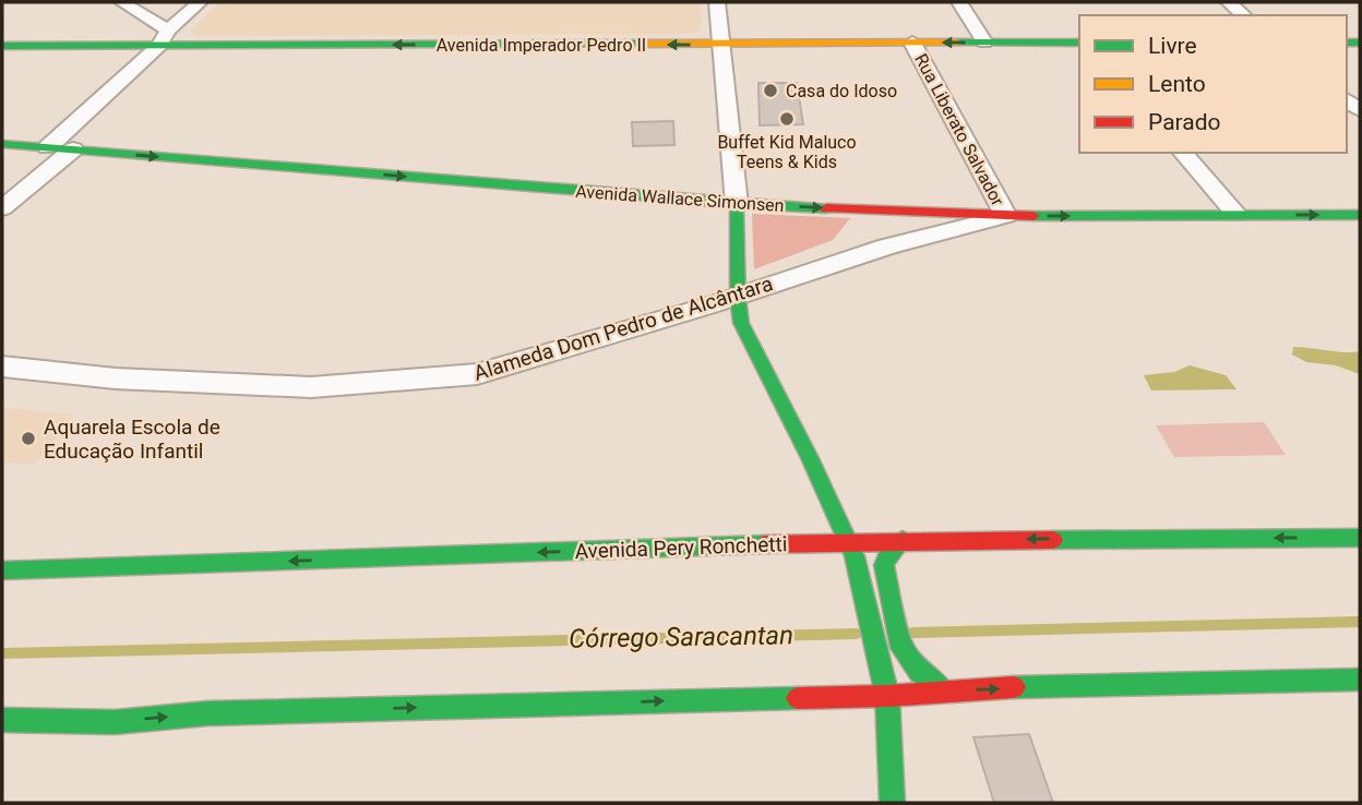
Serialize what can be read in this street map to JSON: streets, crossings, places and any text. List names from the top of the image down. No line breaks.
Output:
{"streets":{"street":["Avenida Imperador Pedro II","Rua Liberato Salvador","Avenida Wallace Simonsen","Alameda Dom Pedro de Alcântara","Avenida Pery Ronchetti"]},"crossings":[["Avenida Imperador Pedro II","Rua Liberato Salvador"],["Rua Liberato Salvador","Avenida Wallace Simonsen"],["Rua Liberato Salvador","Alameda Dom Pedro de Alcântara"],["Avenida Wallace Simonsen","Alameda Dom Pedro de Alcântara"]],"one_way":["Avenida Imperador Pedro II","Avenida Wallace Simonsen"],"water":["Córrego Saracantan"],"places":["Casa do Idoso","Buffet Kid Maluco Teens & Kids","Aquarela Escola de Educação Infantil"],"legend":["Livre","Lento","Parado"]}
